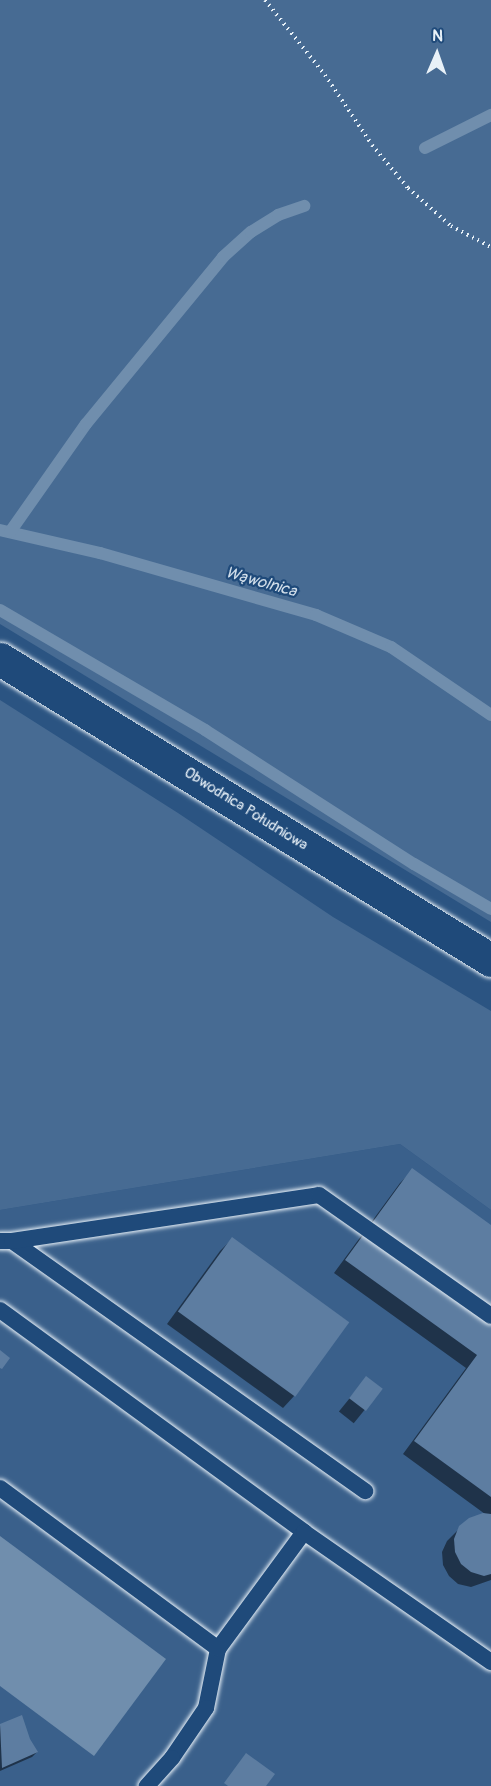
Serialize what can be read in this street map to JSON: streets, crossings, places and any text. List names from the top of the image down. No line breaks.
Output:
{"streets":{"main road":["Obwodnica Południowa"]},"water":["Wąwolnica"],"north":"top"}
